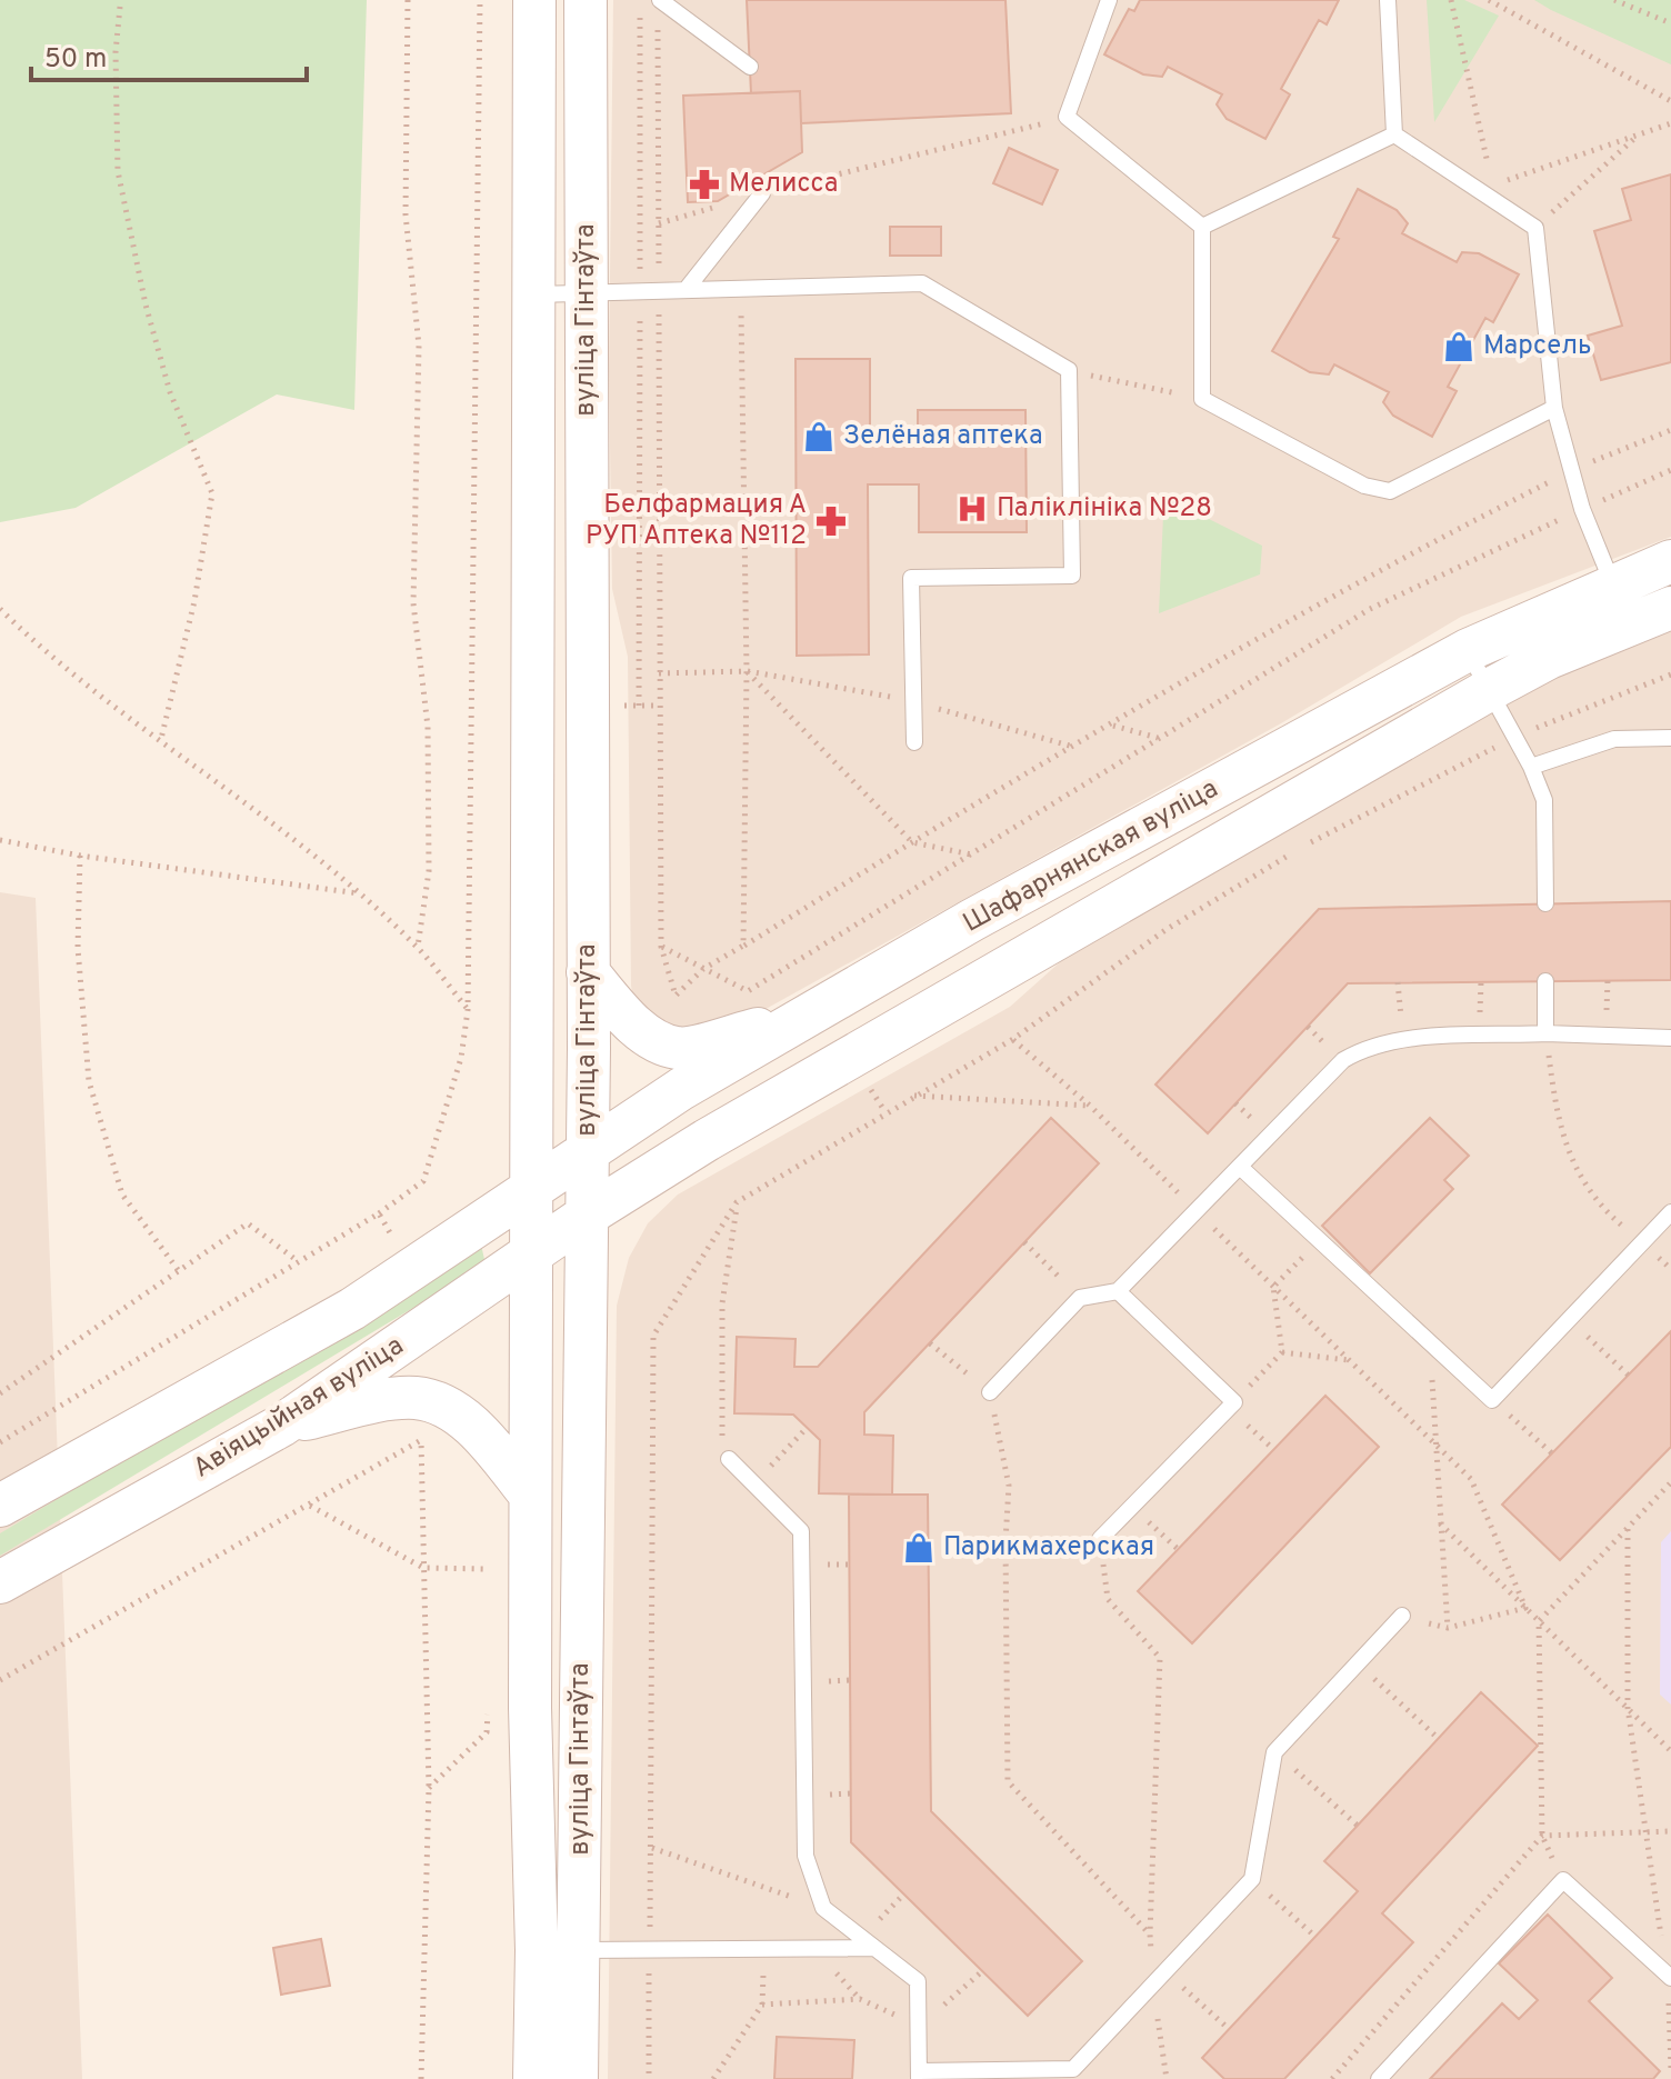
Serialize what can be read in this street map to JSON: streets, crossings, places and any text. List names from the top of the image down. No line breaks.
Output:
{"streets":{"main road":["вуліца Гінтаўта","Шафарнянская вуліца","Авіяцыйная вуліца"]},"crossings":[["вуліца Гінтаўта","Шафарнянская вуліца"],["вуліца Гінтаўта","Авіяцыйная вуліца"],["Шафарнянская вуліца","Авіяцыйная вуліца"]],"places":{"pharmacy":["Мелисса","Белфармация А РУП Аптека №112"],"shop":["Марсель","Зелёная аптека","Парикмахерская"],"hospital":["Паліклініка №28"]},"scale_bar":"50 m"}
